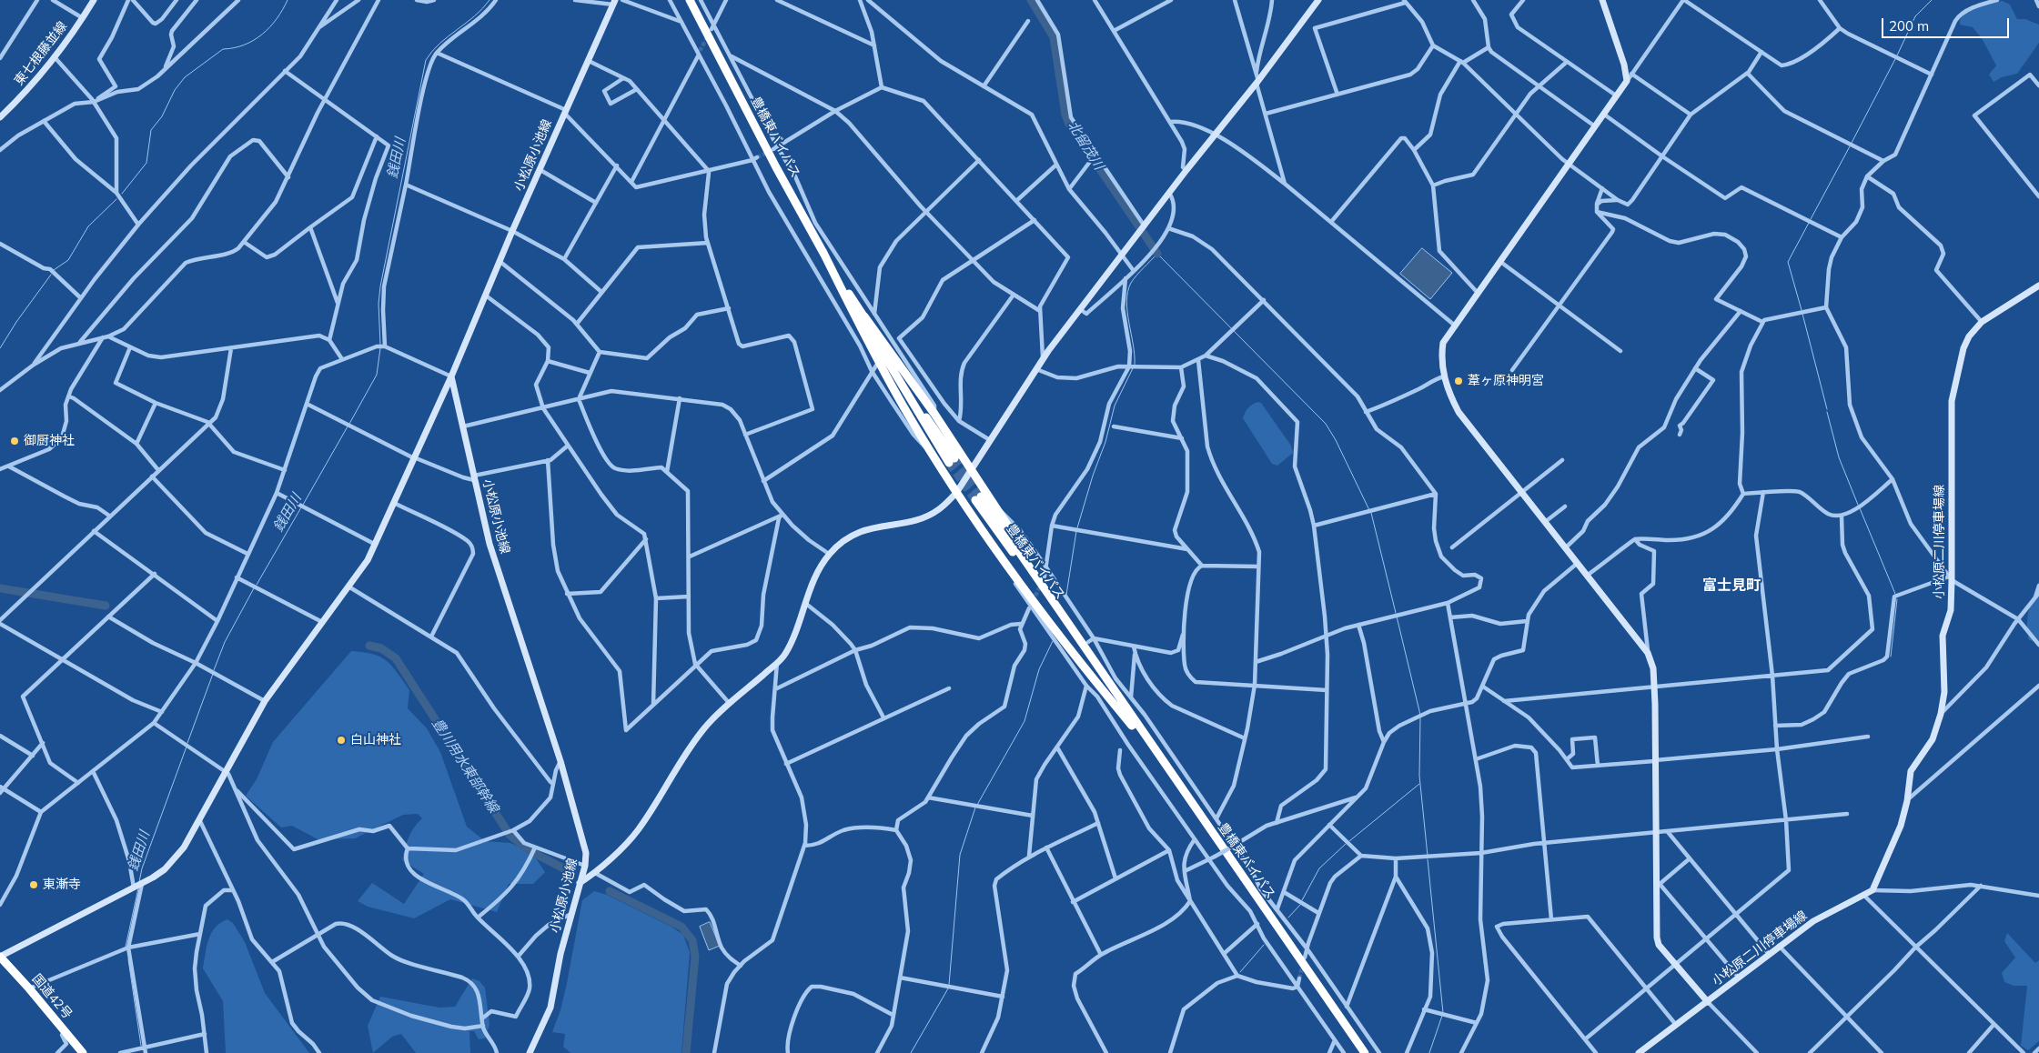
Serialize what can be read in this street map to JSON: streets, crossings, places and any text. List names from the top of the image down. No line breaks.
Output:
{"streets":{"highway":["豊橋東バイパス","国道42号"],"street":["東七根藤並線","小松原小池線","小松原二川停車場線"]},"districts":["富士見町"],"water":["北留茂川","銭田川","豊川用水東部幹線"],"places":["葦ヶ原神明宮","御厨神社","白山神社","東漸寺"],"scale_bar":"200 m"}
